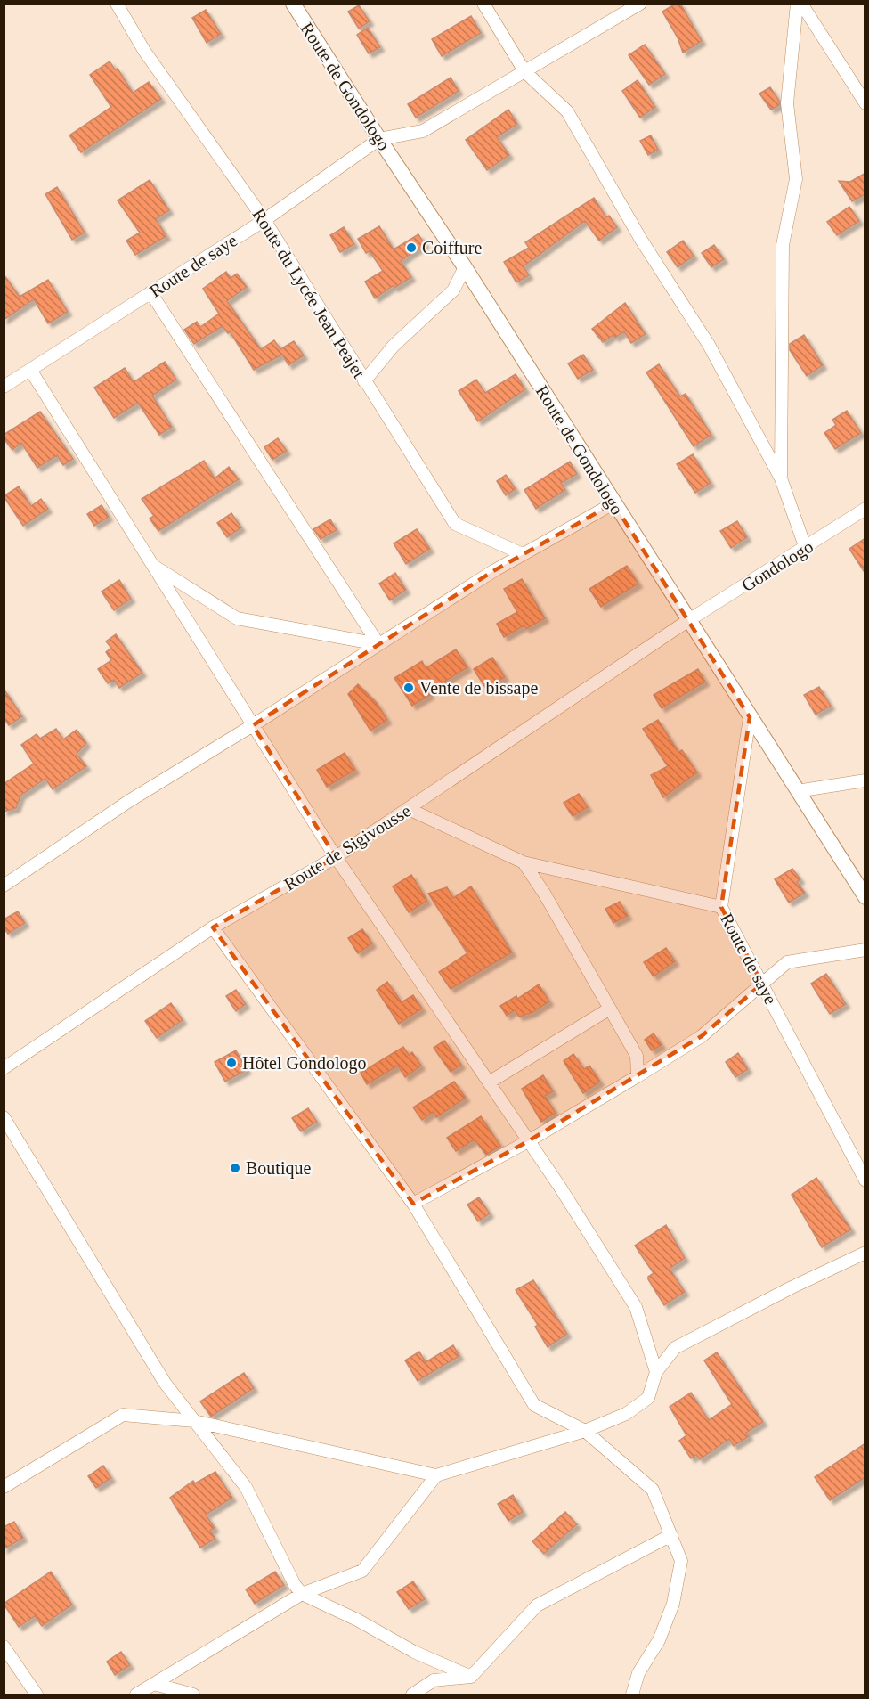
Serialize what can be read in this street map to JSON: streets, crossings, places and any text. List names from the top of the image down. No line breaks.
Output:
{"streets":{"street":["Route de Gondologo","Route de saye","Route du Lycée Jean Peajet","Gondologo","Route de Sigivousse"]},"crossings":[["Route de Gondologo","Route de saye"],["Route de Gondologo","Gondologo"],["Route de Gondologo","Route de Sigivousse"],["Route de saye","Route du Lycée Jean Peajet"],["Gondologo","Route de Sigivousse"]],"places":["Coiffure","Vente de bissape","Hôtel Gondologo","Boutique"]}
